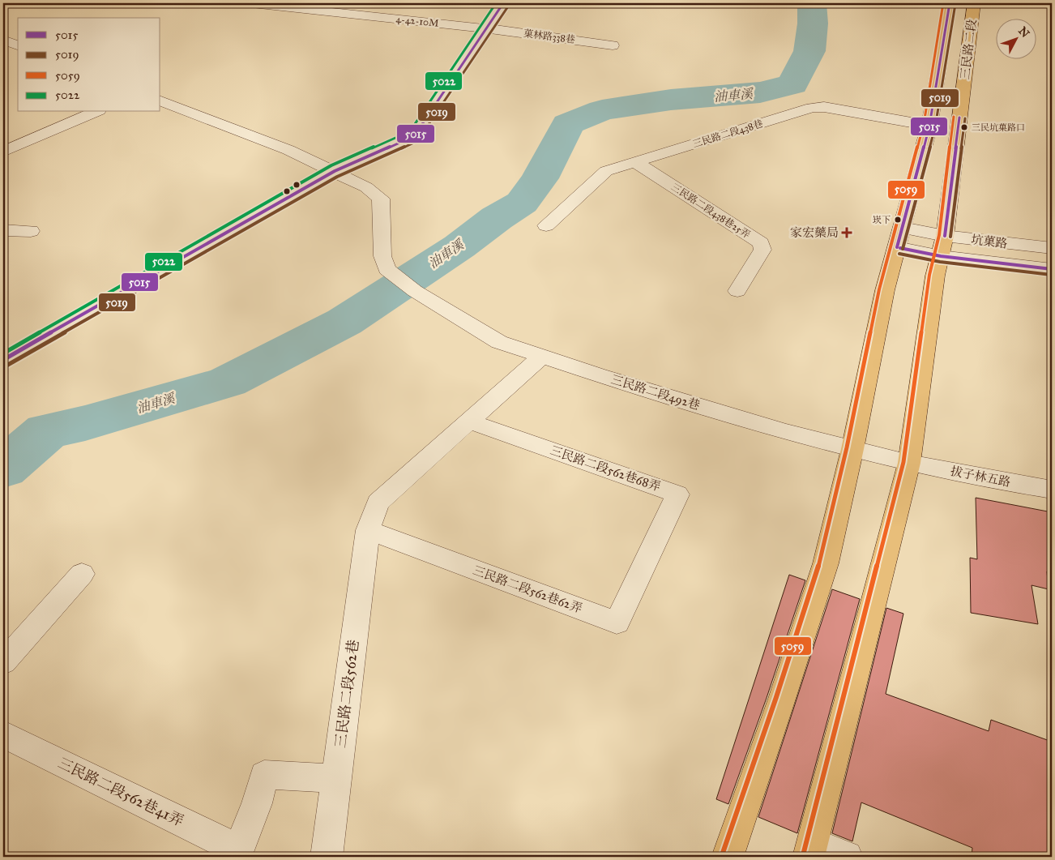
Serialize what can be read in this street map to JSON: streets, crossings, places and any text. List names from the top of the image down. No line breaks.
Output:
{"streets":{"main road":["三民路二段"],"street":["4-42-10M","菓林路338巷","三民路二段438巷","三民路二段438巷25弄","坑菓路","三民路二段492巷","三民路二段562巷68弄","拔子林五路","三民路二段562巷62弄","三民路二段562巷","三民路二段562巷41弄"]},"crossings":[["4-42-10M","菓林路338巷"],["三民路二段","三民路二段438巷"],["三民路二段","坑菓路"],["三民路二段","三民路二段492巷"],["三民路二段","拔子林五路"],["三民路二段438巷","三民路二段438巷25弄"],["三民路二段492巷","拔子林五路"],["三民路二段492巷","三民路二段562巷"],["三民路二段562巷68弄","三民路二段562巷62弄"],["三民路二段562巷68弄","三民路二段562巷"],["三民路二段562巷62弄","三民路二段562巷"]],"water":["油車溪"],"places":{"other":["三民坑菓路口","崁下"],"health":["家宏藥局"]},"lines":["transit line 5015","transit line 5059","transit line 5022","transit line 5019"],"legend":["5015","5019","5059","5022"],"north":"top right"}
